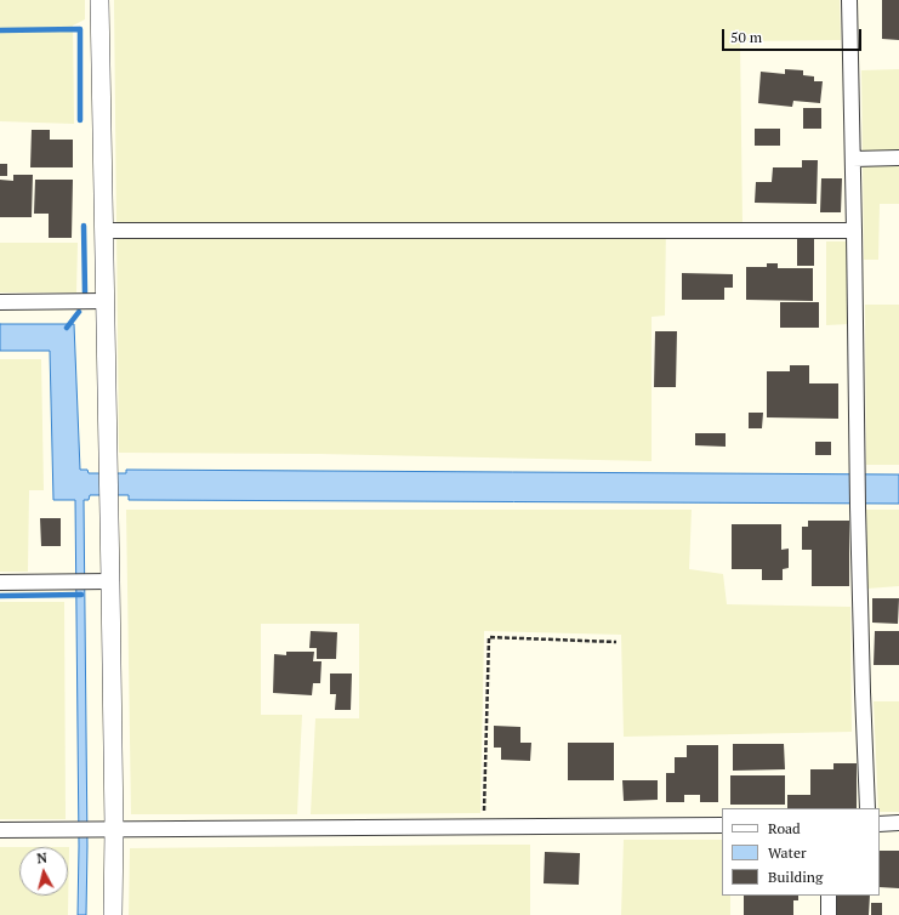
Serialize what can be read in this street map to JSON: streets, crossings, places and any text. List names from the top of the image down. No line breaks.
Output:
{"legend":["Road","Water","Building"],"scale_bar":"50 m","north":"top"}
